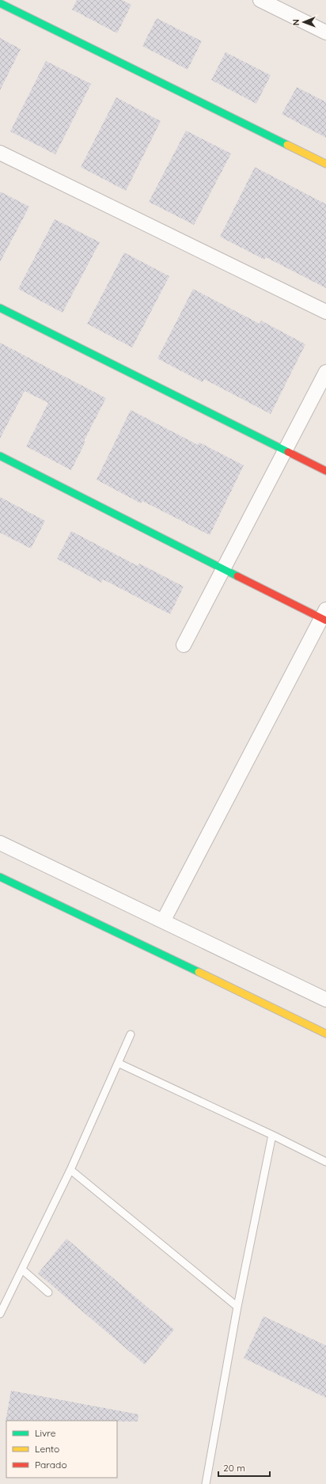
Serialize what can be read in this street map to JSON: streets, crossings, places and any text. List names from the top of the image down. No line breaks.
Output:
{"legend":["Livre","Lento","Parado"],"scale_bar":"20 m","north":"left"}
